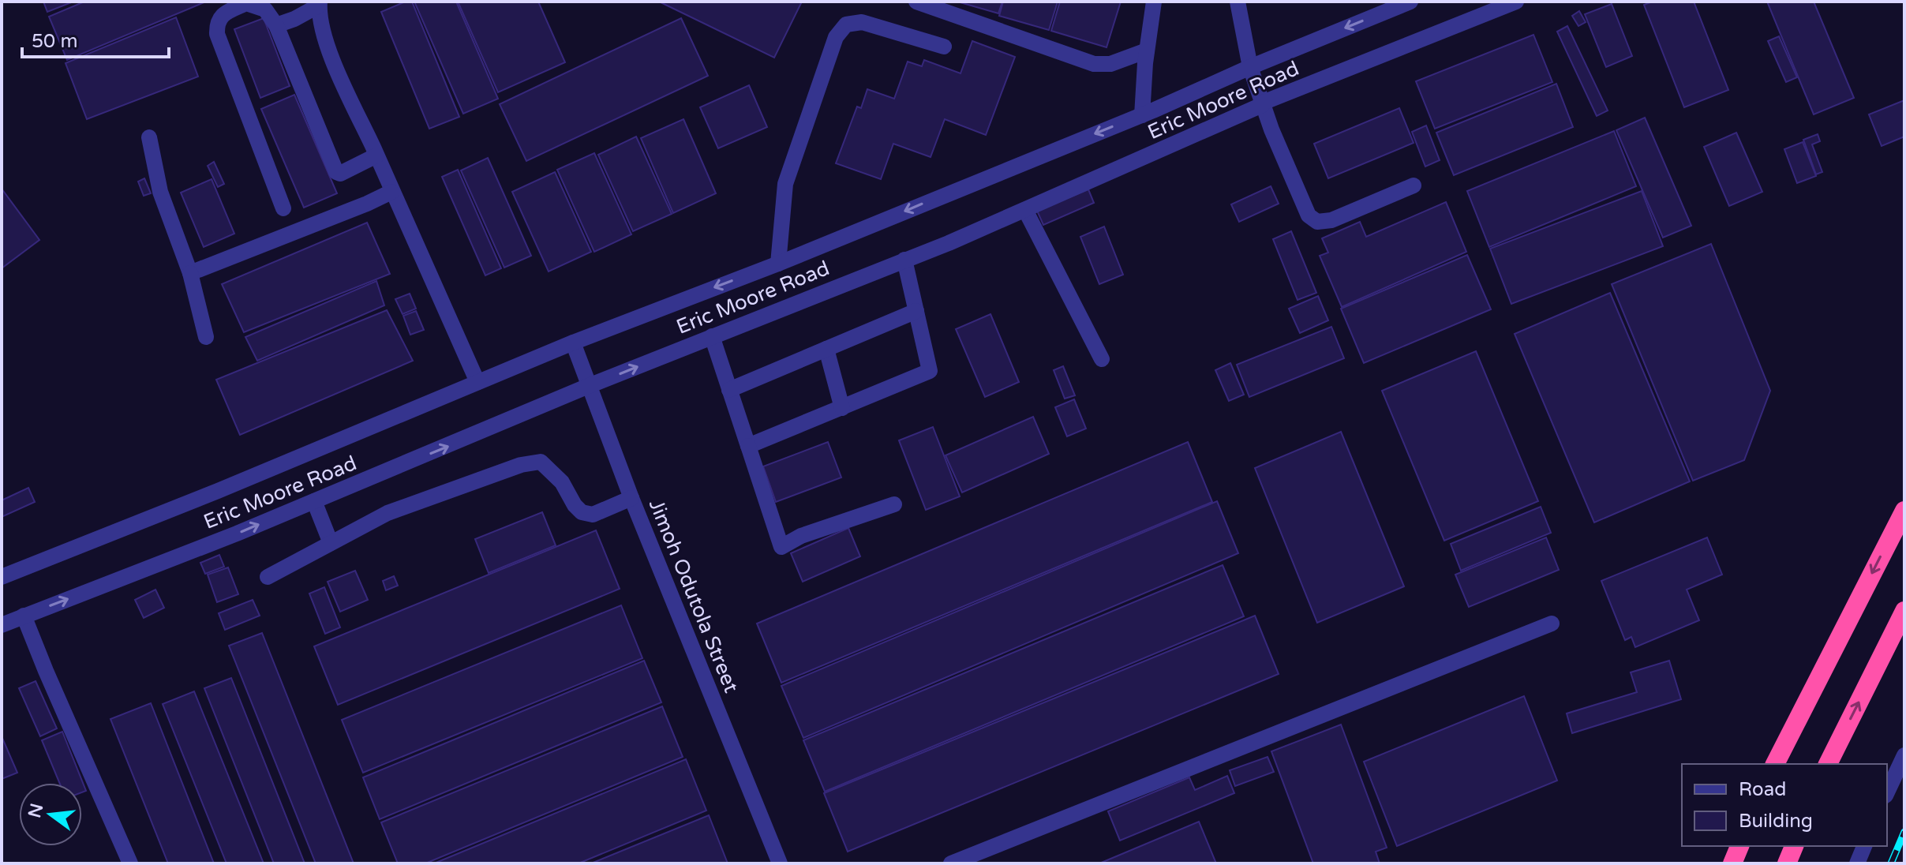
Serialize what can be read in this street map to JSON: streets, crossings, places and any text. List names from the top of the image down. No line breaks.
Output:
{"streets":{"street":["Eric Moore Road","Jimoh Odutola Street"]},"crossings":[["Eric Moore Road","Jimoh Odutola Street"]],"legend":["Road","Building"],"scale_bar":"50 m","north":"left"}
